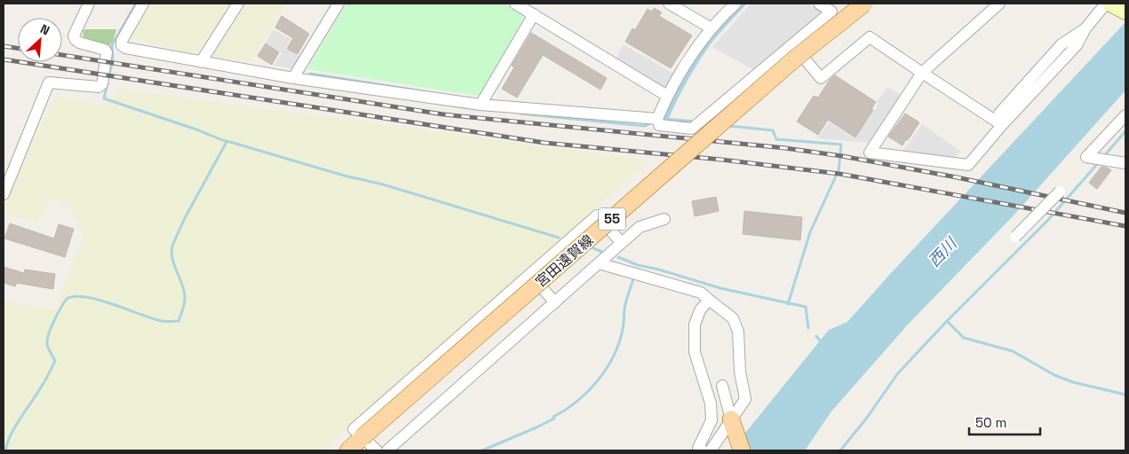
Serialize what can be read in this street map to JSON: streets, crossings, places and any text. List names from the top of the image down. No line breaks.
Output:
{"streets":{"main road":["55","宮田遠賀線"]},"water":["西川"],"scale_bar":"50 m","north":"top right"}
